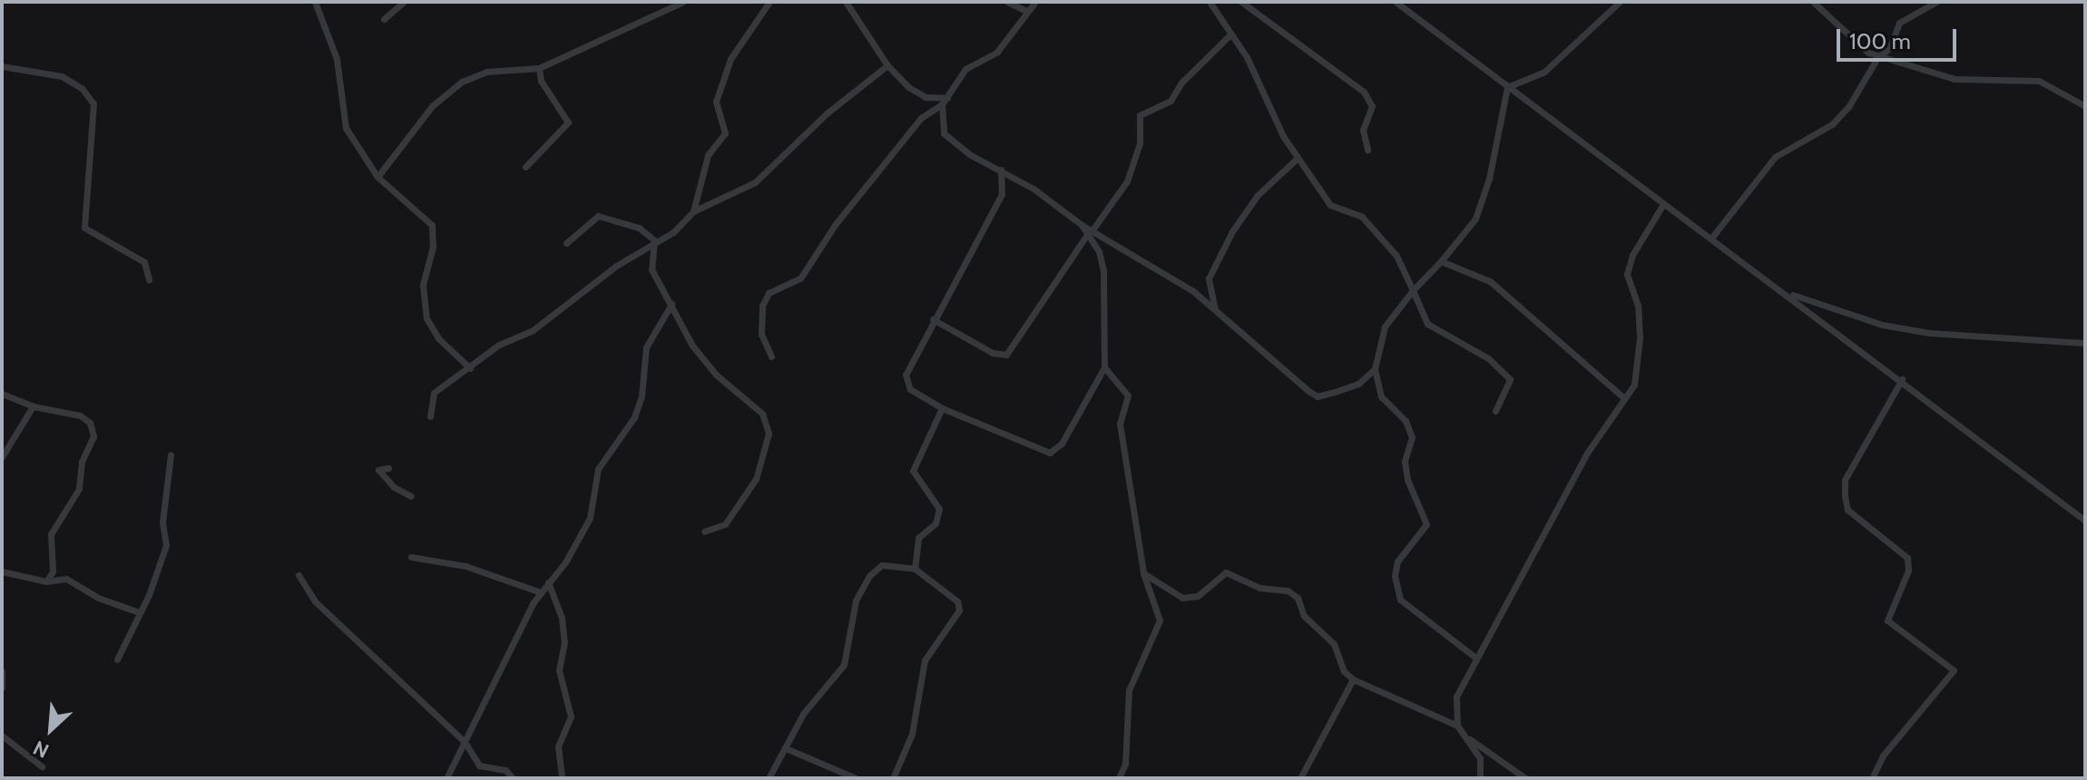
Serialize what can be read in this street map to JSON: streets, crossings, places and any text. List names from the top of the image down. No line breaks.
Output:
{"scale_bar":"100 m","north":"bottom left"}
